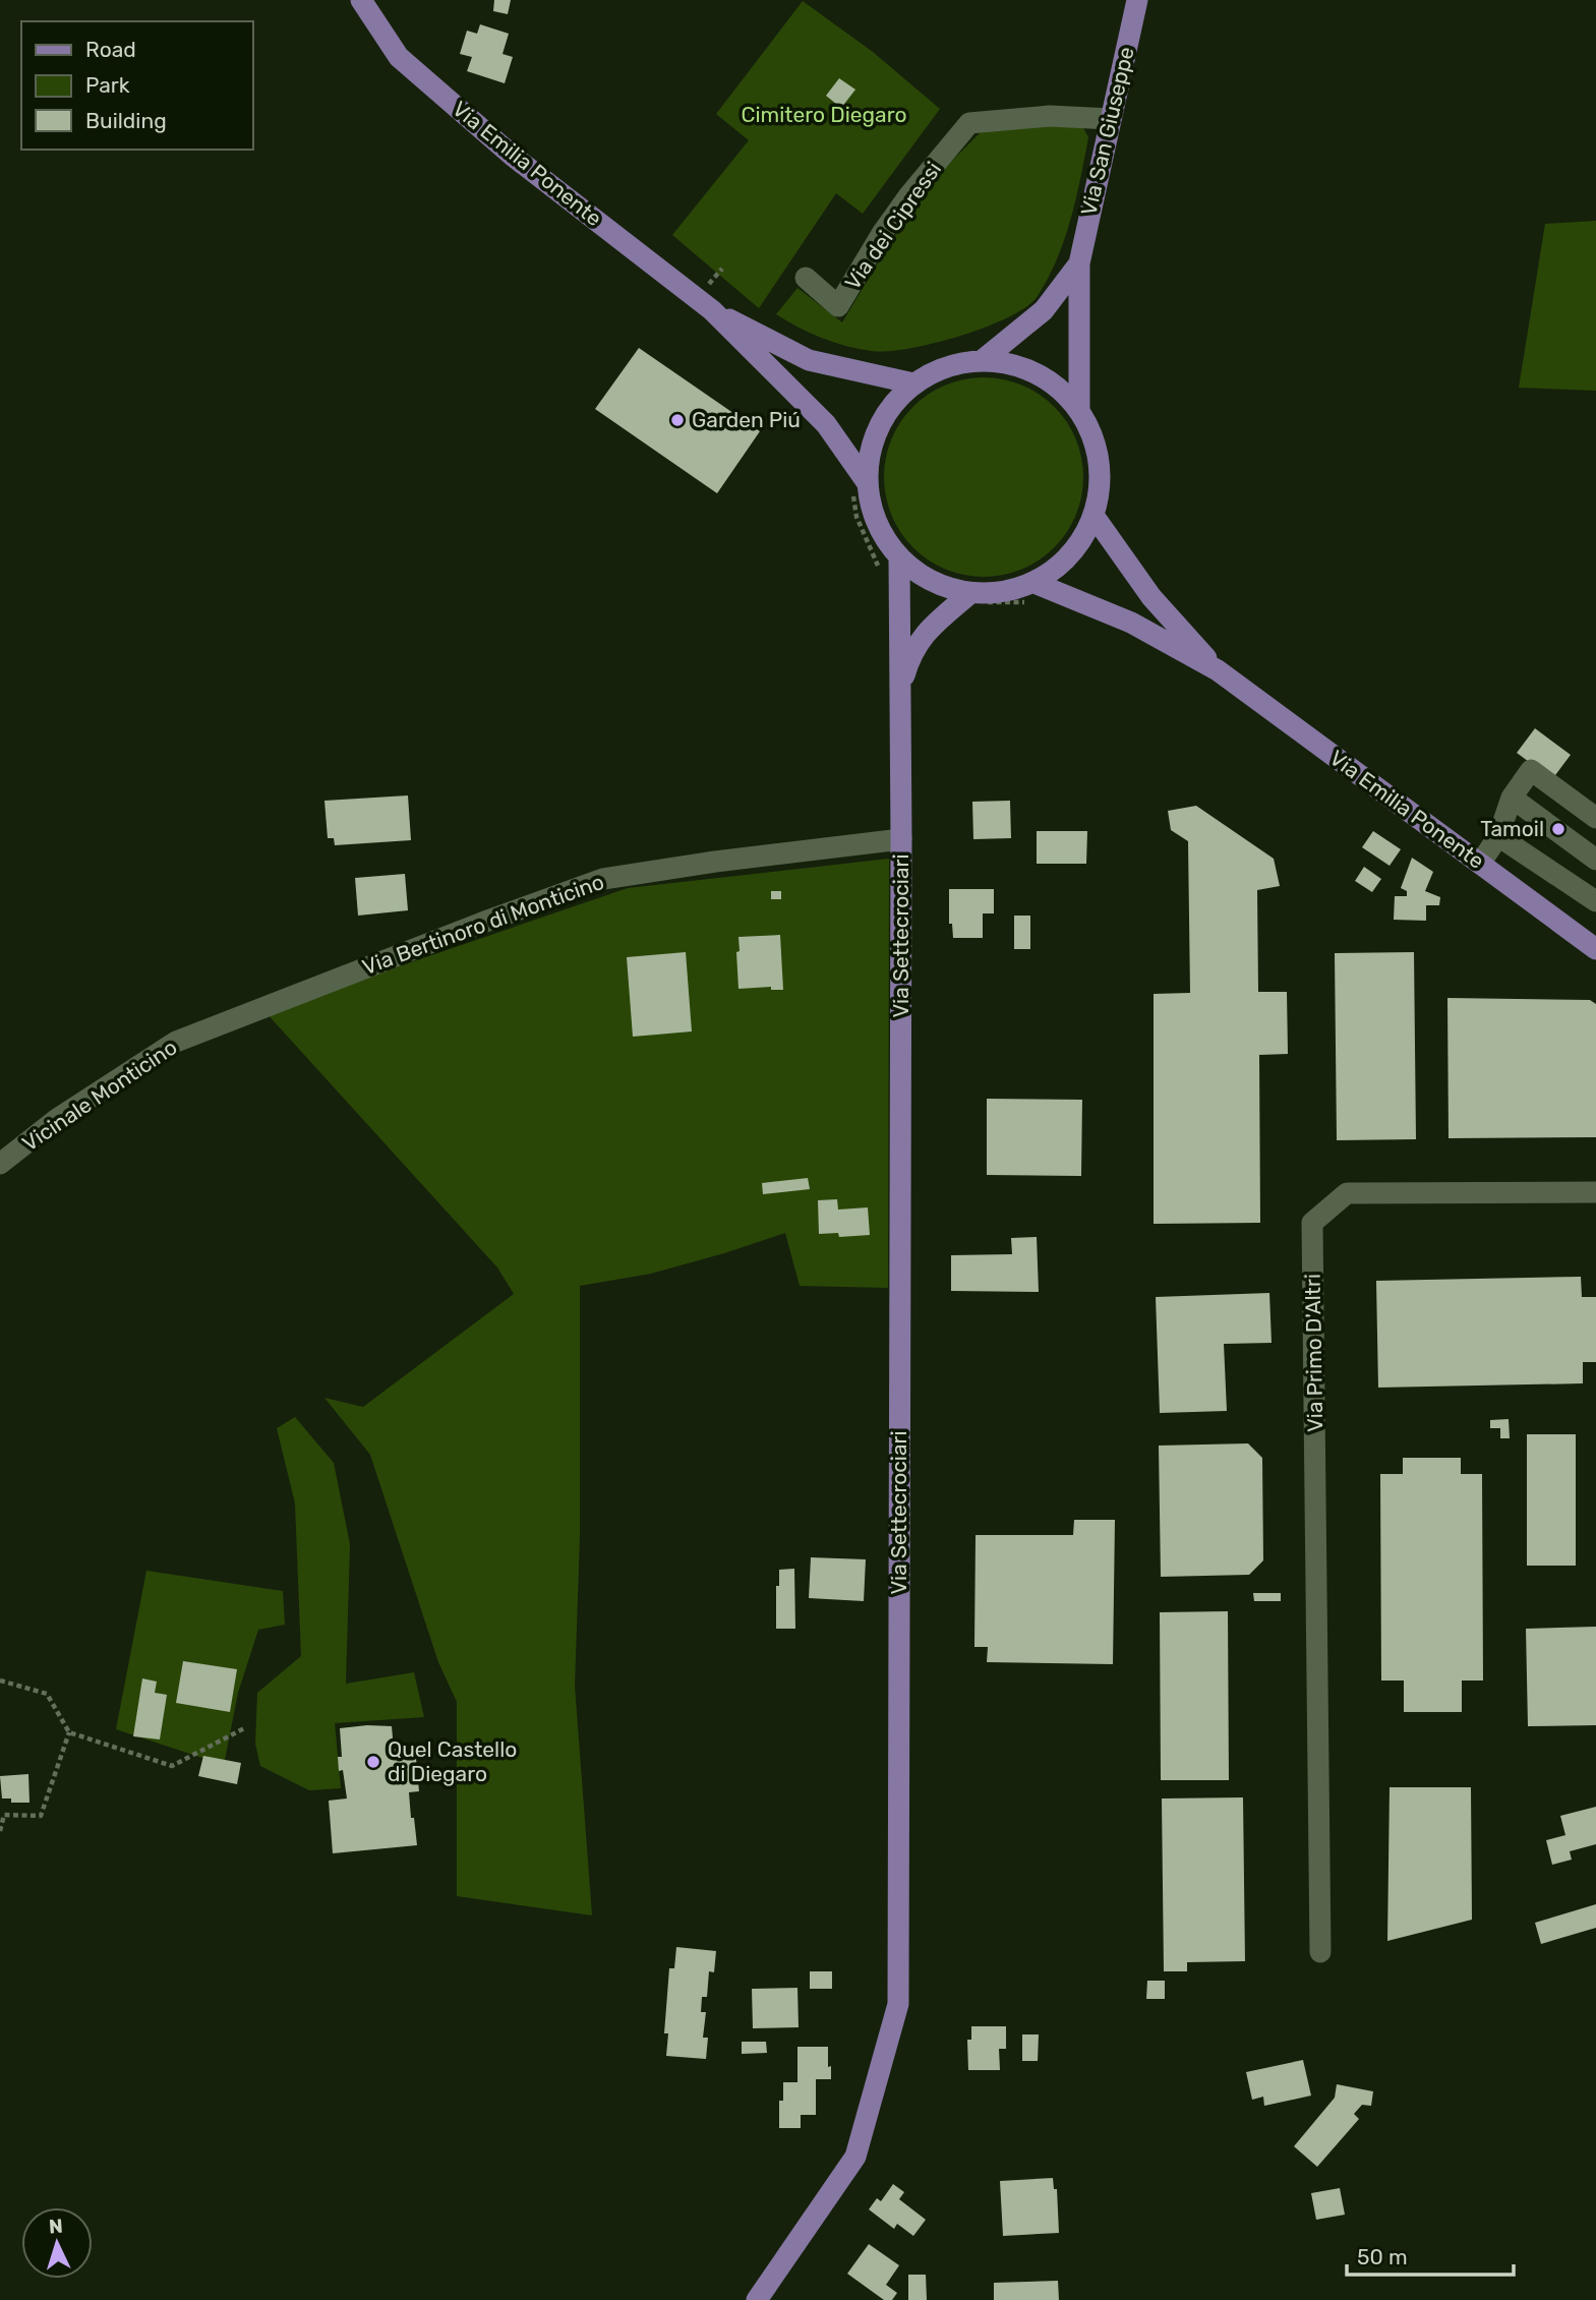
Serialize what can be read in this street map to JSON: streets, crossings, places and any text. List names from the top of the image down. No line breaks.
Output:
{"streets":{"main road":["Via San Giuseppe","Via Emilia Ponente","Via Settecrociari"],"street":["Via dei Cipressi","Via Bertinoro di Monticino","Vicinale Monticino","Via Primo D'Altri"]},"crossings":[["Via San Giuseppe","Via Emilia Ponente"],["Via San Giuseppe","Via dei Cipressi"],["Via San Giuseppe","Via Settecrociari"],["Via Emilia Ponente","Via Settecrociari"],["Via Bertinoro di Monticino","Via Settecrociari"],["Via Bertinoro di Monticino","Vicinale Monticino"]],"parks":["Cimitero Diegaro"],"places":["Garden Piú","Tamoil","Quel Castello di Diegaro"],"legend":["Road","Park","Building"],"scale_bar":"50 m","north":"top"}
